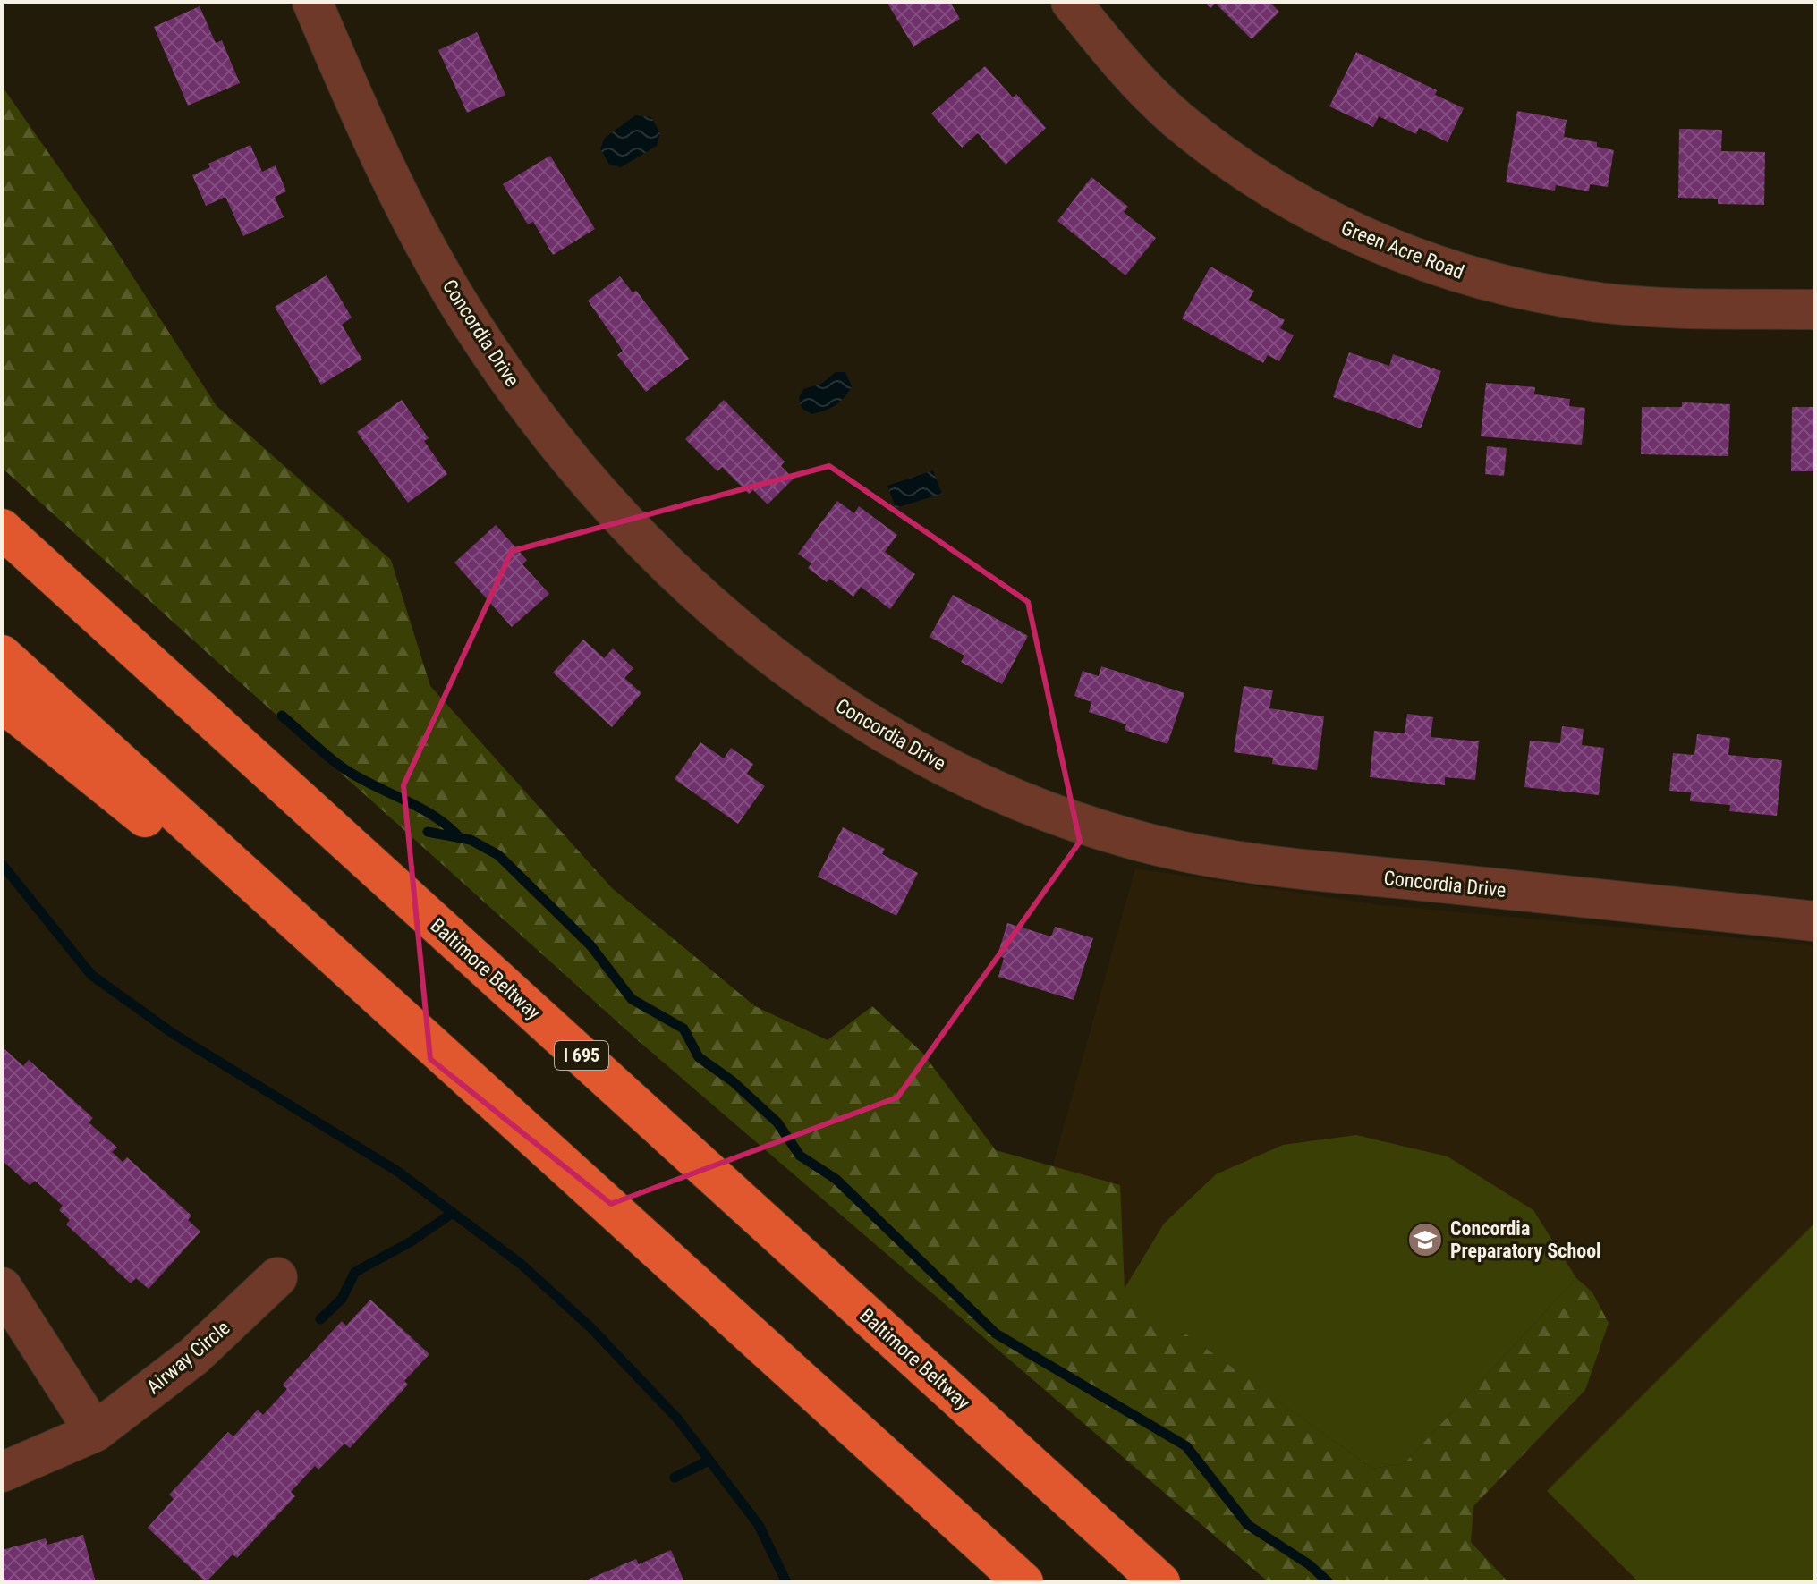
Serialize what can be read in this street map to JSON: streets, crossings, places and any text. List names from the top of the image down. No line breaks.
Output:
{"streets":{"highway":["Baltimore Beltway","I 695"],"street":["Green Acre Road","Concordia Drive","Airway Circle"]},"places":{"school or university":["Concordia Preparatory School"]}}
